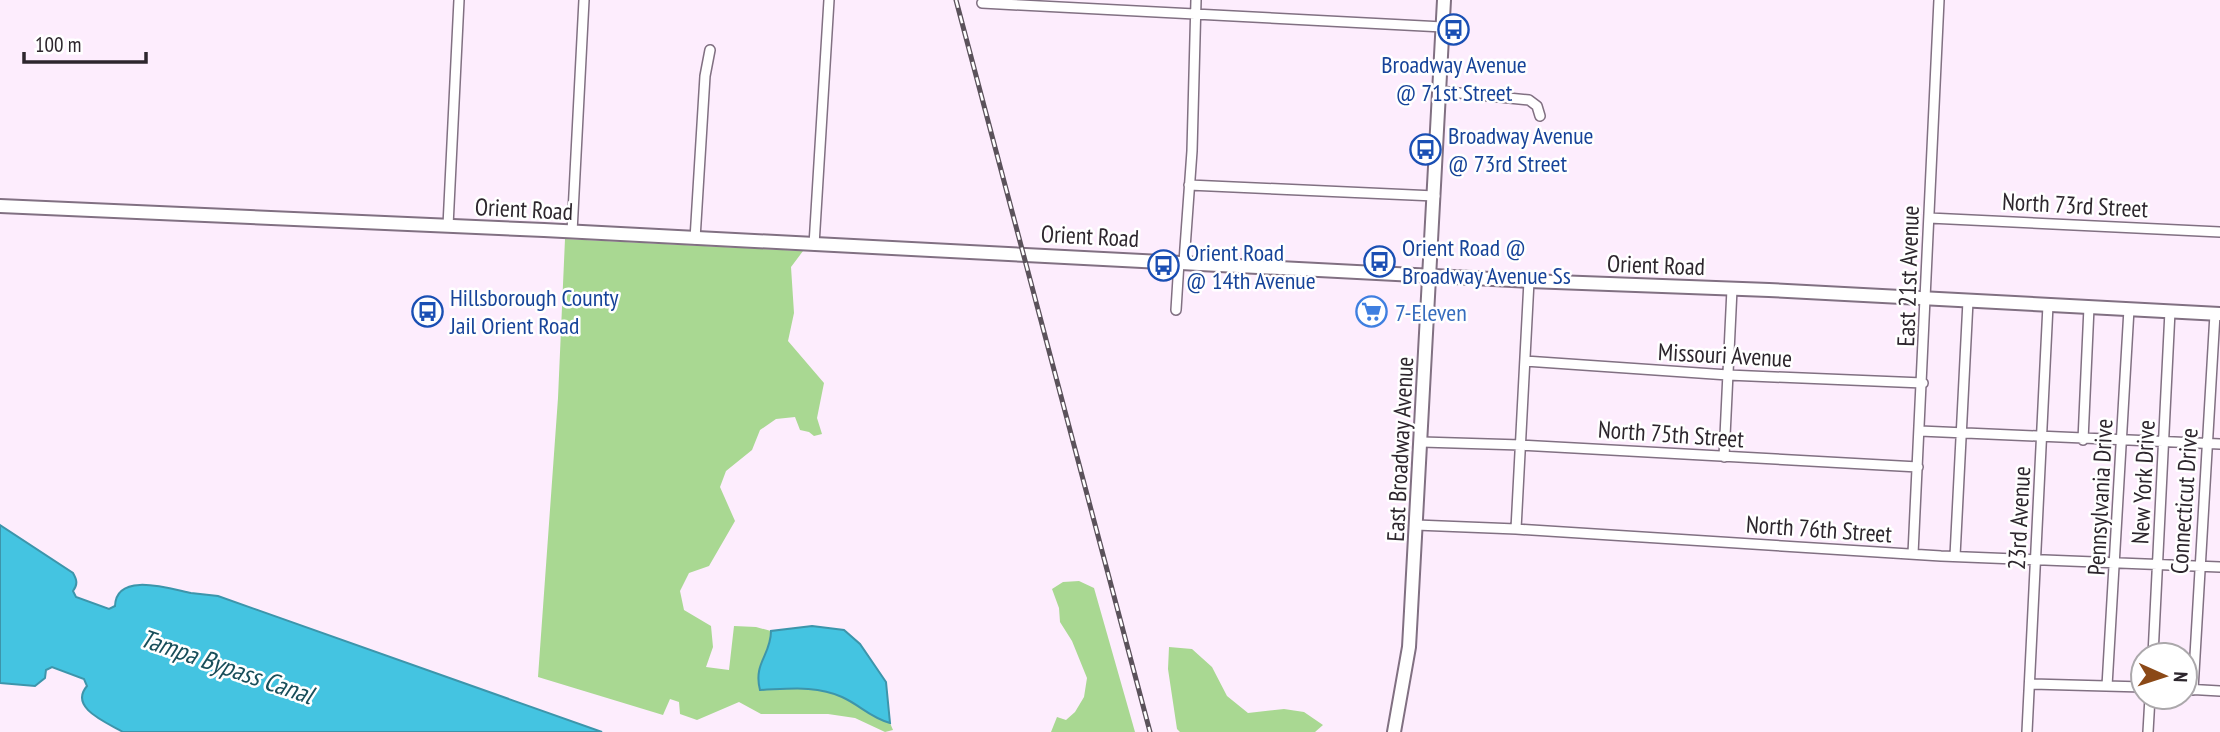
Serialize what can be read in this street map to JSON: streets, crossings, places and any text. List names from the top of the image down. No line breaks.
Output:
{"streets":{"street":["North 73rd Street","Orient Road","East 21st Avenue","Missouri Avenue","North 75th Street","East Broadway Avenue","New York Drive","Pennsylvania Drive","Connecticut Drive","23rd Avenue","North 76th Street"]},"crossings":[["North 73rd Street","East 21st Avenue"],["Orient Road","East 21st Avenue"],["Orient Road","East Broadway Avenue"],["Orient Road","New York Drive"],["Orient Road","Pennsylvania Drive"],["Orient Road","Connecticut Drive"],["Orient Road","23rd Avenue"],["East 21st Avenue","Missouri Avenue"],["East 21st Avenue","North 75th Street"],["East 21st Avenue","North 76th Street"],["North 75th Street","East Broadway Avenue"],["East Broadway Avenue","North 76th Street"],["New York Drive","North 76th Street"],["Pennsylvania Drive","North 76th Street"],["Connecticut Drive","North 76th Street"],["23rd Avenue","North 76th Street"]],"water":["Tampa Bypass Canal"],"places":{"bus stop":["Broadway Avenue @ 71st Street","Broadway Avenue @ 73rd Street","Orient Road @ Broadway Avenue Ss","Orient Road @ 14th Avenue","Hillsborough County Jail Orient Road"],"supermarket":["7-Eleven"]},"scale_bar":"100 m","north":"right"}
